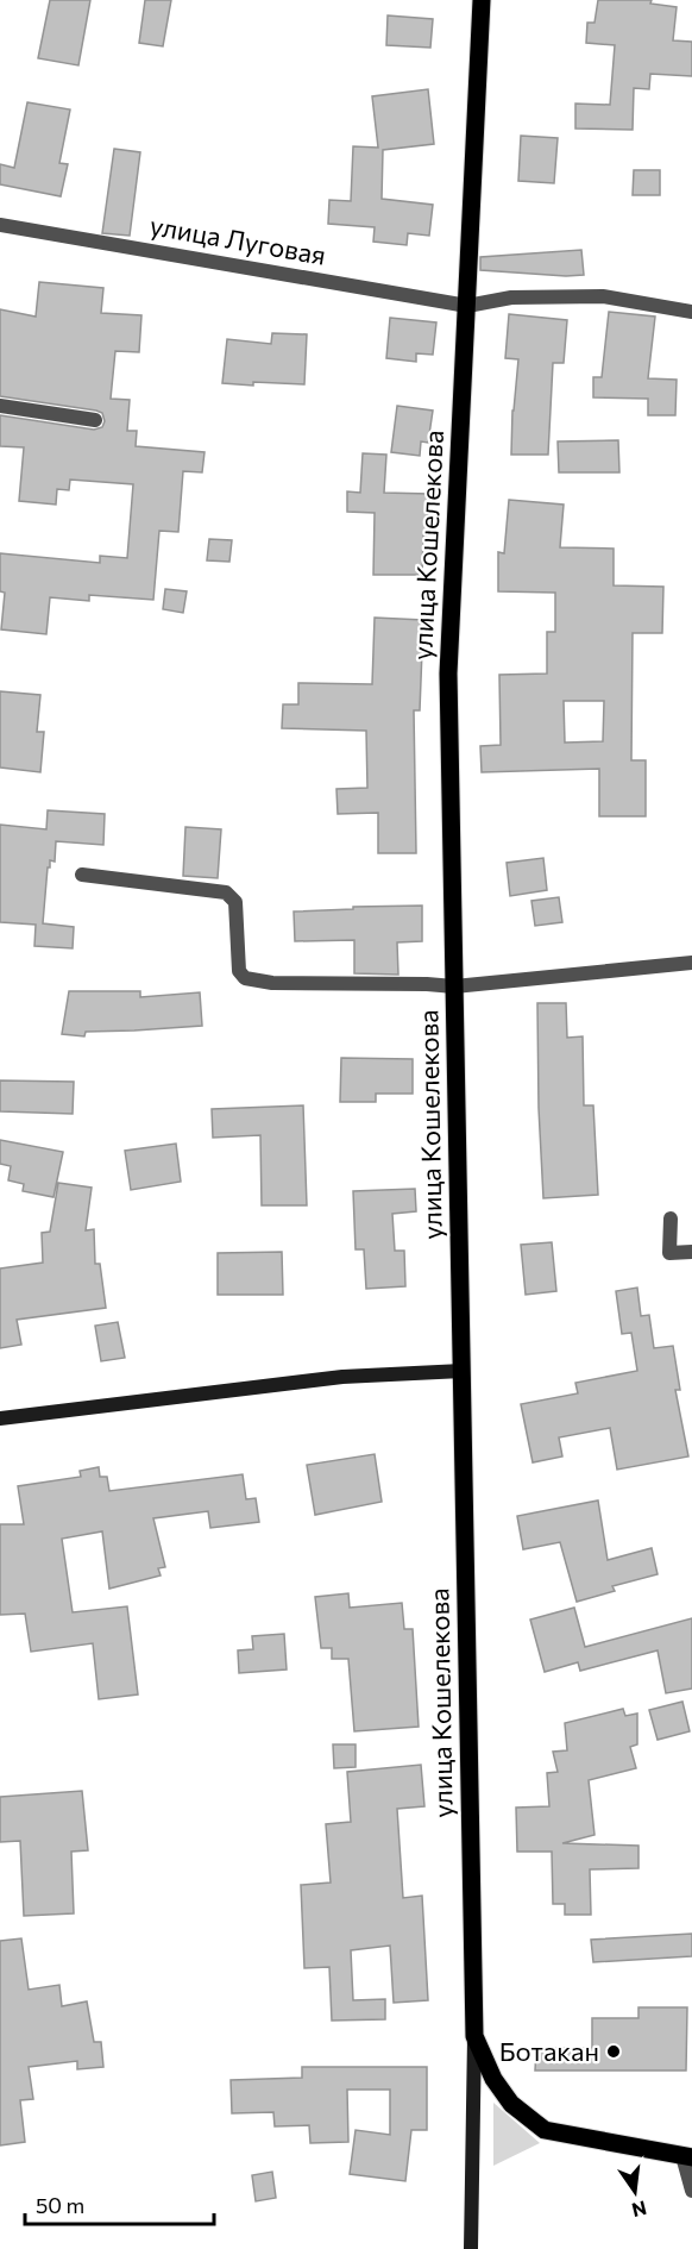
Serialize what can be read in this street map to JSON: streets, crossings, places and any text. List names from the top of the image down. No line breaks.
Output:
{"streets":{"main road":["улица Кошелекова"],"street":["улица Луговая"]},"crossings":[["улица Луговая","улица Кошелекова"]],"places":["Ботакан"],"scale_bar":"50 m","north":"bottom"}
